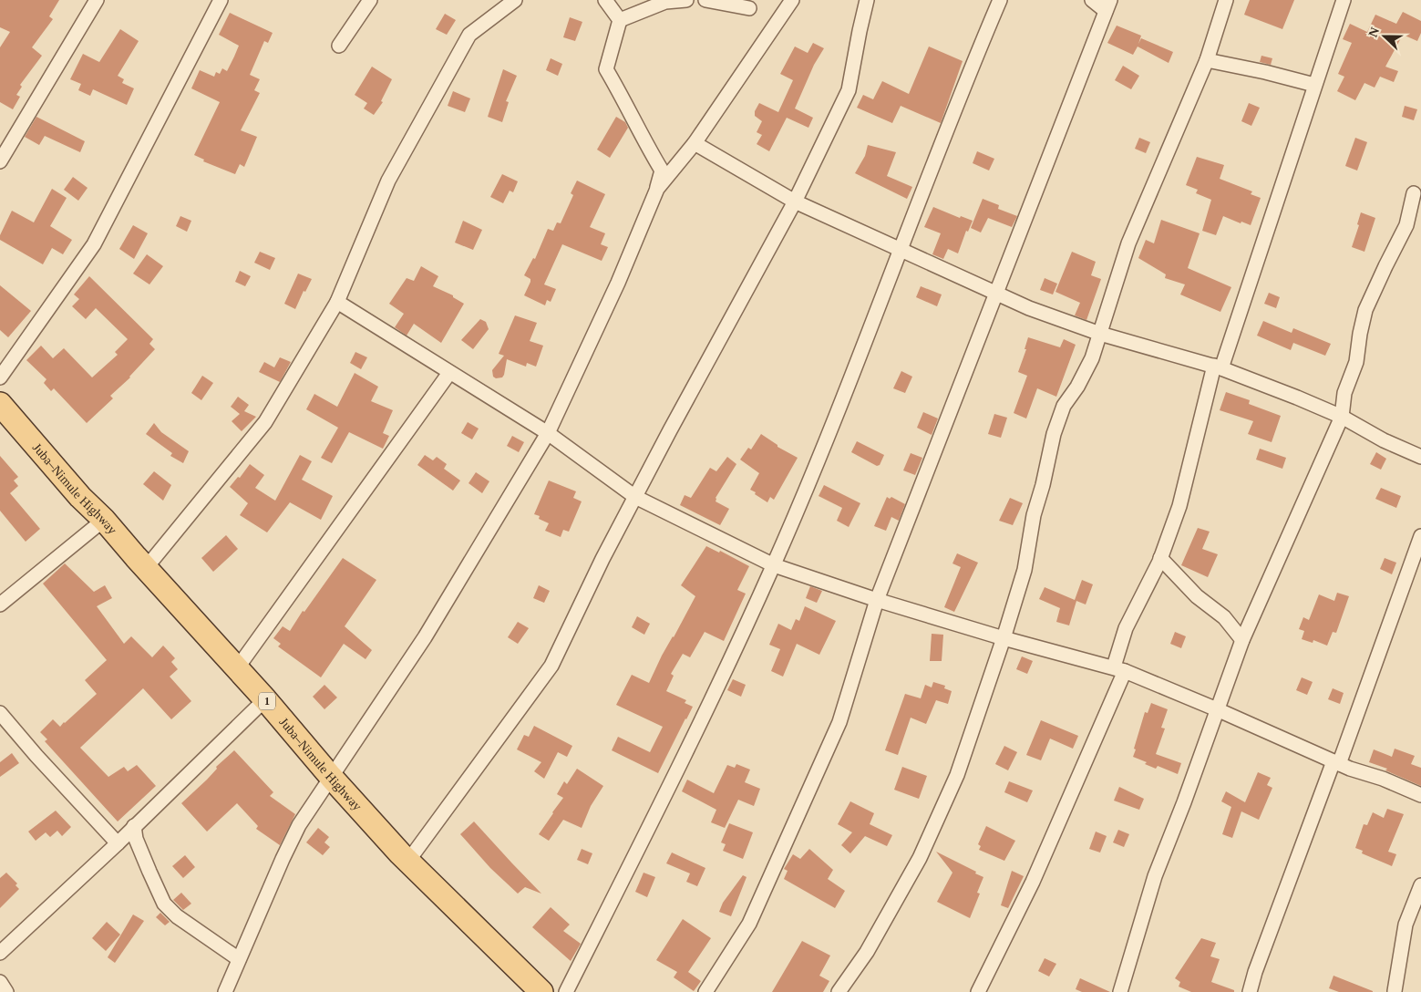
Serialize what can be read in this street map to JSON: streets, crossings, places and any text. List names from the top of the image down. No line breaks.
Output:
{"streets":{"main road":["Juba–Nimule Highway","1"]},"north":"left"}
